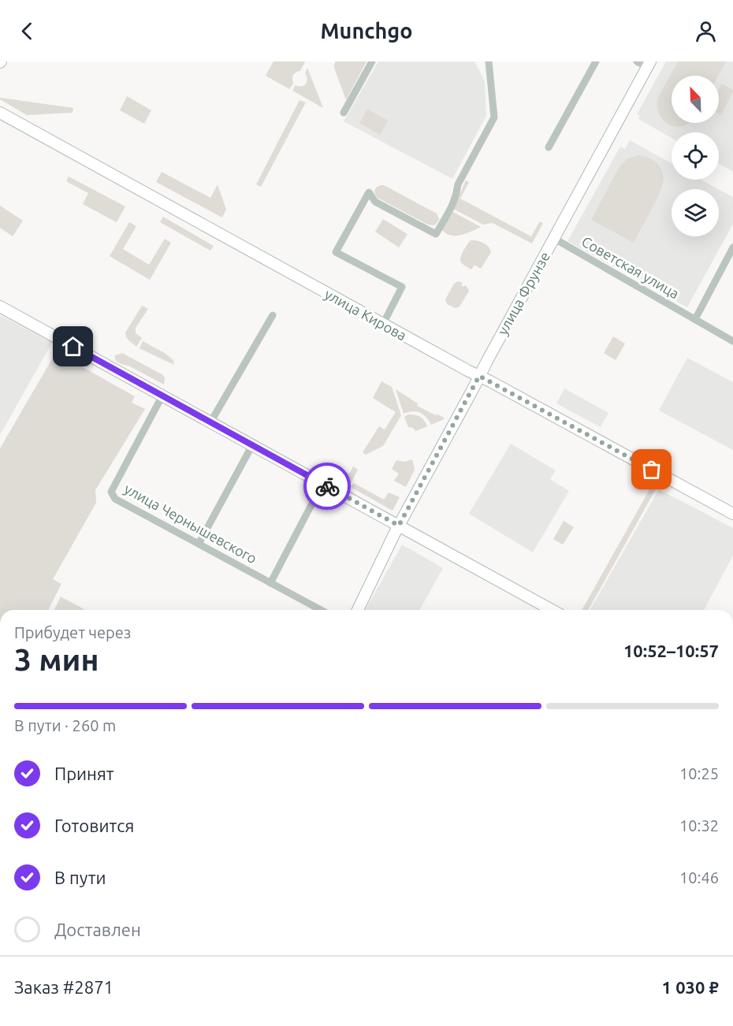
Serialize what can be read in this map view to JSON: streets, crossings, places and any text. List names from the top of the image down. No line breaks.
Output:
{"streets":{"main road":["улица Фрунзе","улица Кирова"],"street":["Советская улица","улица Чернышевского"]},"crossings":[["Советская улица","улица Фрунзе"],["улица Фрунзе","улица Кирова"]],"north":"top left","page":{"header":"Munchgo","heading":["3 мин","Прибудет через","10:52–10:57"],"panel":["Заказ #2871","1 030 ₽"],"bar":"В пути · 260 m","list":[["Принят","10:25"],["Готовится","10:32"],["В пути","10:46"],"Доставлен"]}}
